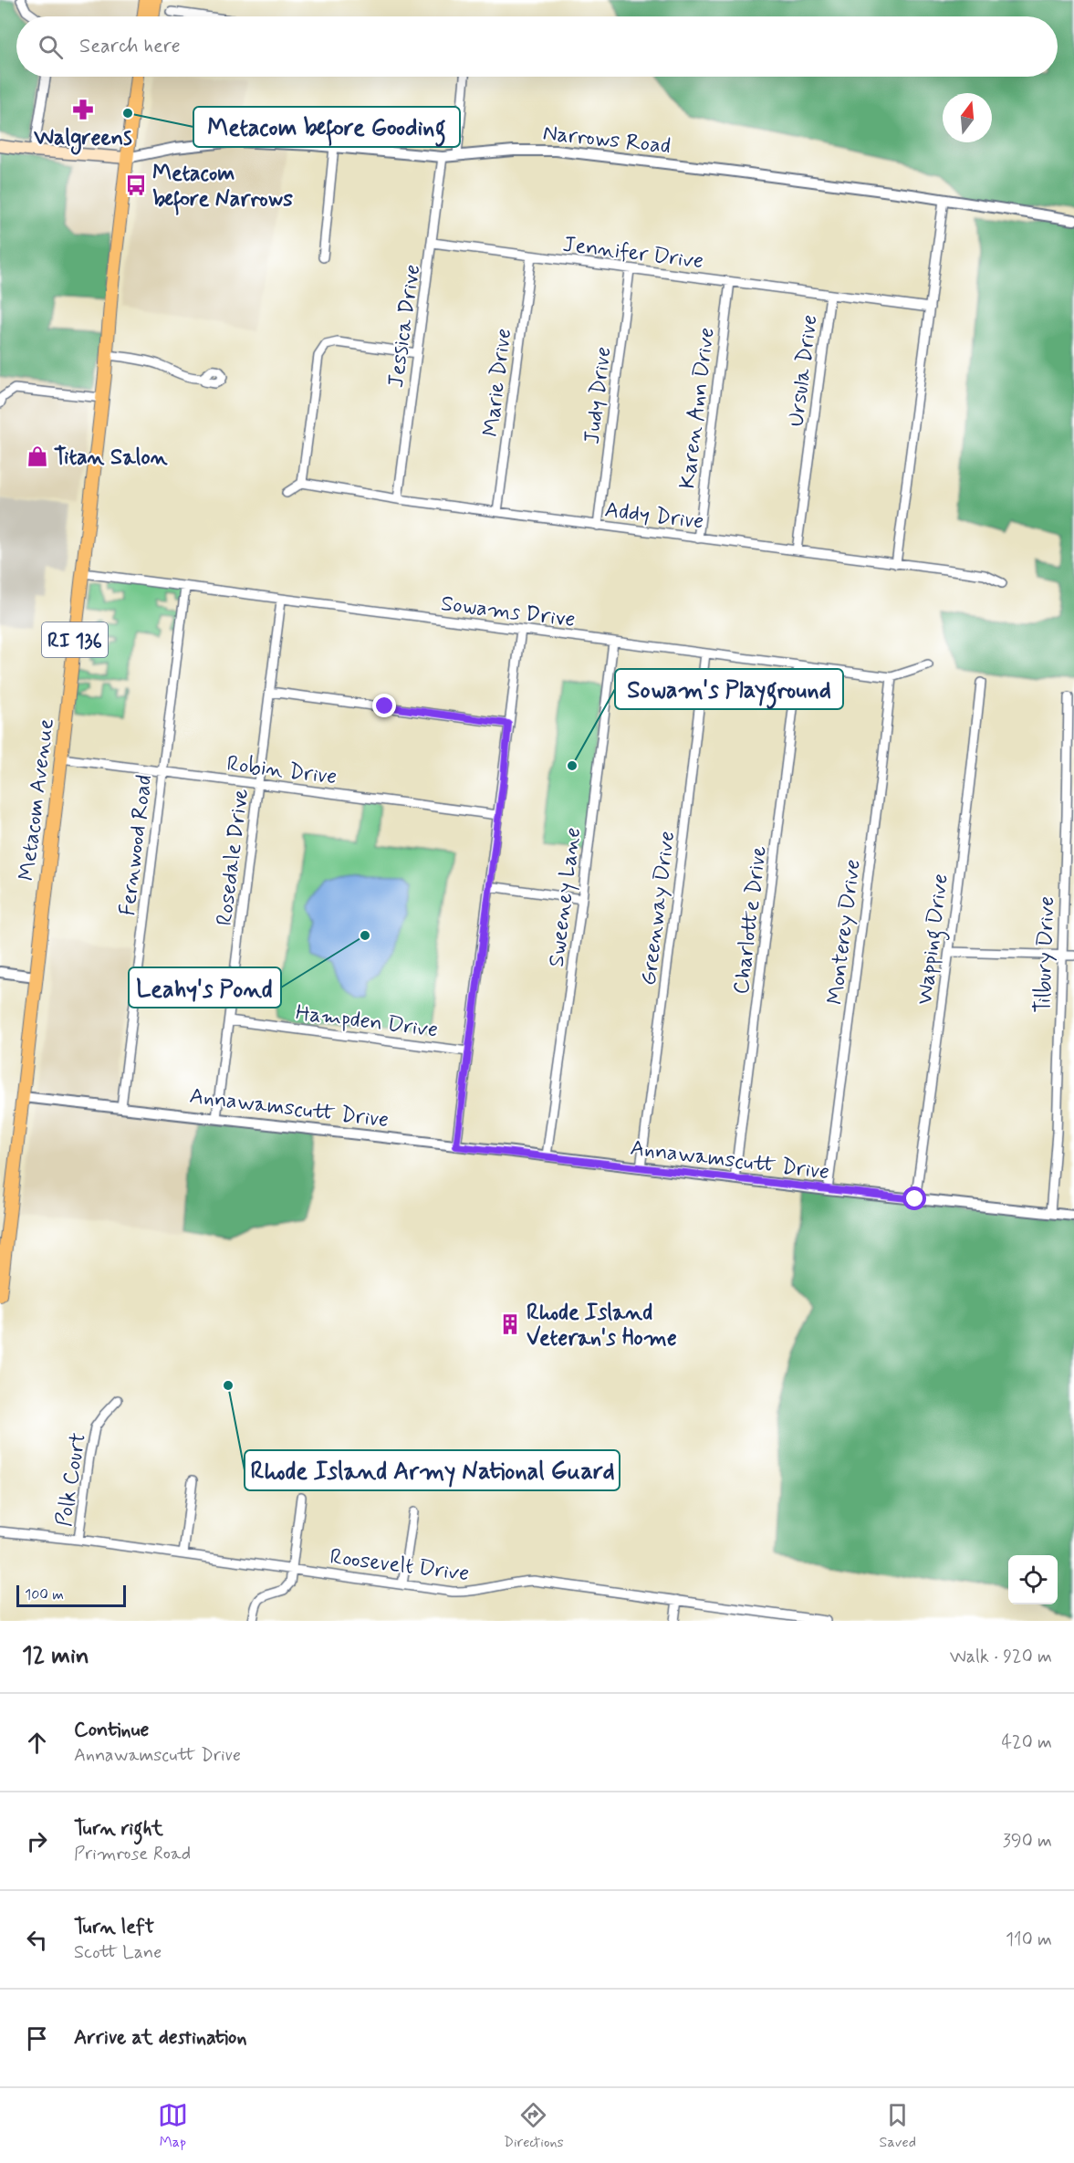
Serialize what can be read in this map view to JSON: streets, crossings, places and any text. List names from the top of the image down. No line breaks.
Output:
{"streets":{"main road":["RI 136","Metacom Avenue"],"street":["Narrows Road","Jennifer Drive","Jessica Drive","Ursula Drive","Marie Drive","Judy Drive","Karen Ann Drive","Addy Drive","Sowams Drive","Robin Drive","Fernwood Road","Rosedale Drive","Sweeney Lane","Greenway Drive","Charlotte Drive","Monterey Drive","Wapping Drive","Tilbury Drive","Hampden Drive","Annawamscutt Drive","Polk Court","Roosevelt Drive"]},"crossings":[["Narrows Road","Jessica Drive"],["Narrows Road","Metacom Avenue"],["Jennifer Drive","Jessica Drive"],["Jennifer Drive","Ursula Drive"],["Jennifer Drive","Marie Drive"],["Jennifer Drive","Judy Drive"],["Jennifer Drive","Karen Ann Drive"],["Jessica Drive","Addy Drive"],["Ursula Drive","Addy Drive"],["Marie Drive","Addy Drive"],["Judy Drive","Addy Drive"],["Karen Ann Drive","Addy Drive"],["Sowams Drive","Metacom Avenue"],["Sowams Drive","Fernwood Road"],["Sowams Drive","Rosedale Drive"],["Sowams Drive","Sweeney Lane"],["Sowams Drive","Greenway Drive"],["Sowams Drive","Charlotte Drive"],["Sowams Drive","Monterey Drive"],["Robin Drive","Metacom Avenue"],["Robin Drive","Fernwood Road"],["Robin Drive","Rosedale Drive"],["Metacom Avenue","Annawamscutt Drive"],["Fernwood Road","Annawamscutt Drive"],["Rosedale Drive","Hampden Drive"],["Rosedale Drive","Annawamscutt Drive"],["Sweeney Lane","Annawamscutt Drive"],["Greenway Drive","Annawamscutt Drive"],["Charlotte Drive","Annawamscutt Drive"],["Monterey Drive","Annawamscutt Drive"],["Wapping Drive","Annawamscutt Drive"],["Tilbury Drive","Annawamscutt Drive"],["Polk Court","Roosevelt Drive"]],"places":{"pharmacy":["Walgreens"],"other":["Metacom before Gooding","Sowam's Playground","Leahy's Pond","Rhode Island Army National Guard"],"bus stop":["Metacom before Narrows"],"shop":["Titan Salon"],"building":["Rhode Island Veteran's Home"]},"scale_bar":"100 m","north":"top","page":{"search":"Search here","scale":"100 m","heading":["12 min","Walk · 920 m"],"list":[["Continue","Annawamscutt Drive","420 m"],["Turn right","Primrose Road","390 m"],["Turn left","Scott Lane","110 m"],"Arrive at destination"],"nav":["Map","Directions","Saved"]}}
